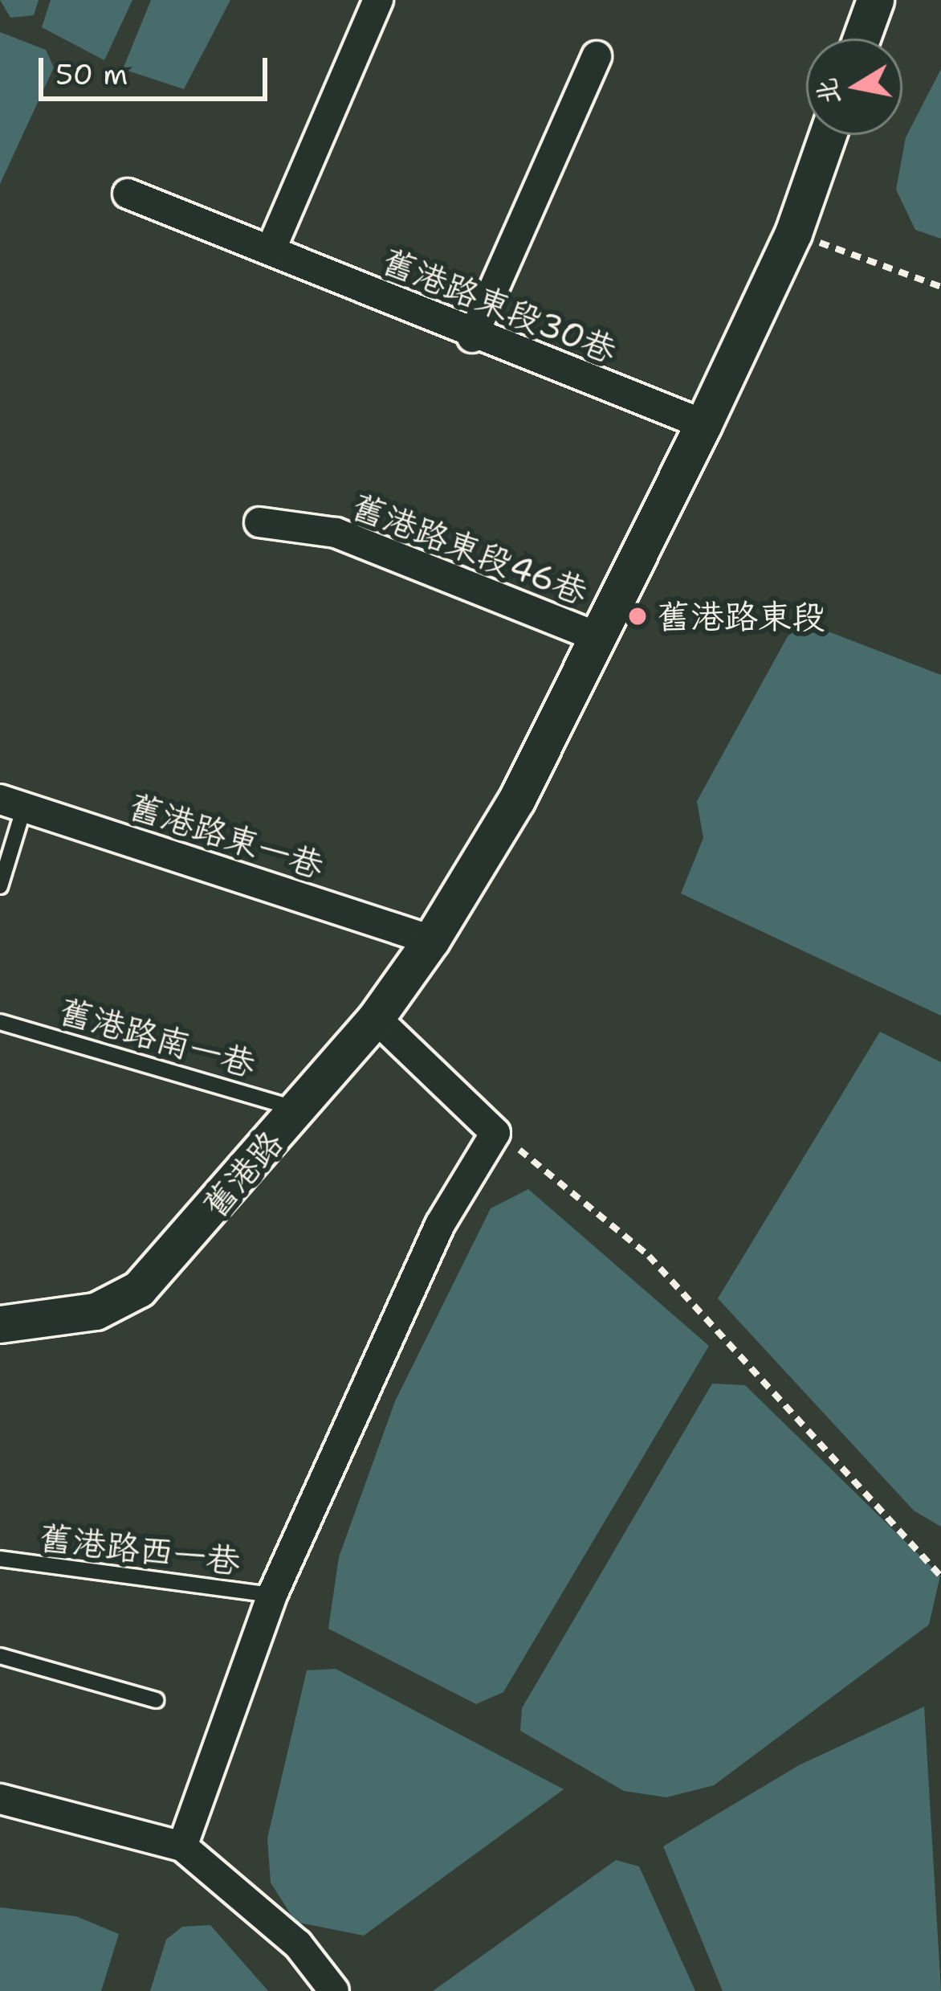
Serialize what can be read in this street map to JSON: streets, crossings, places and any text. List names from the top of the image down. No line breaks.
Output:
{"streets":{"street":["舊港路東段30巷","舊港路東段46巷","舊港路東一巷","舊港路"],"lane":["舊港路南一巷","舊港路西一巷"]},"crossings":[["舊港路東一巷","舊港路"],["舊港路南一巷","舊港路"]],"places":["舊港路東段"],"scale_bar":"50 m","north":"left"}
